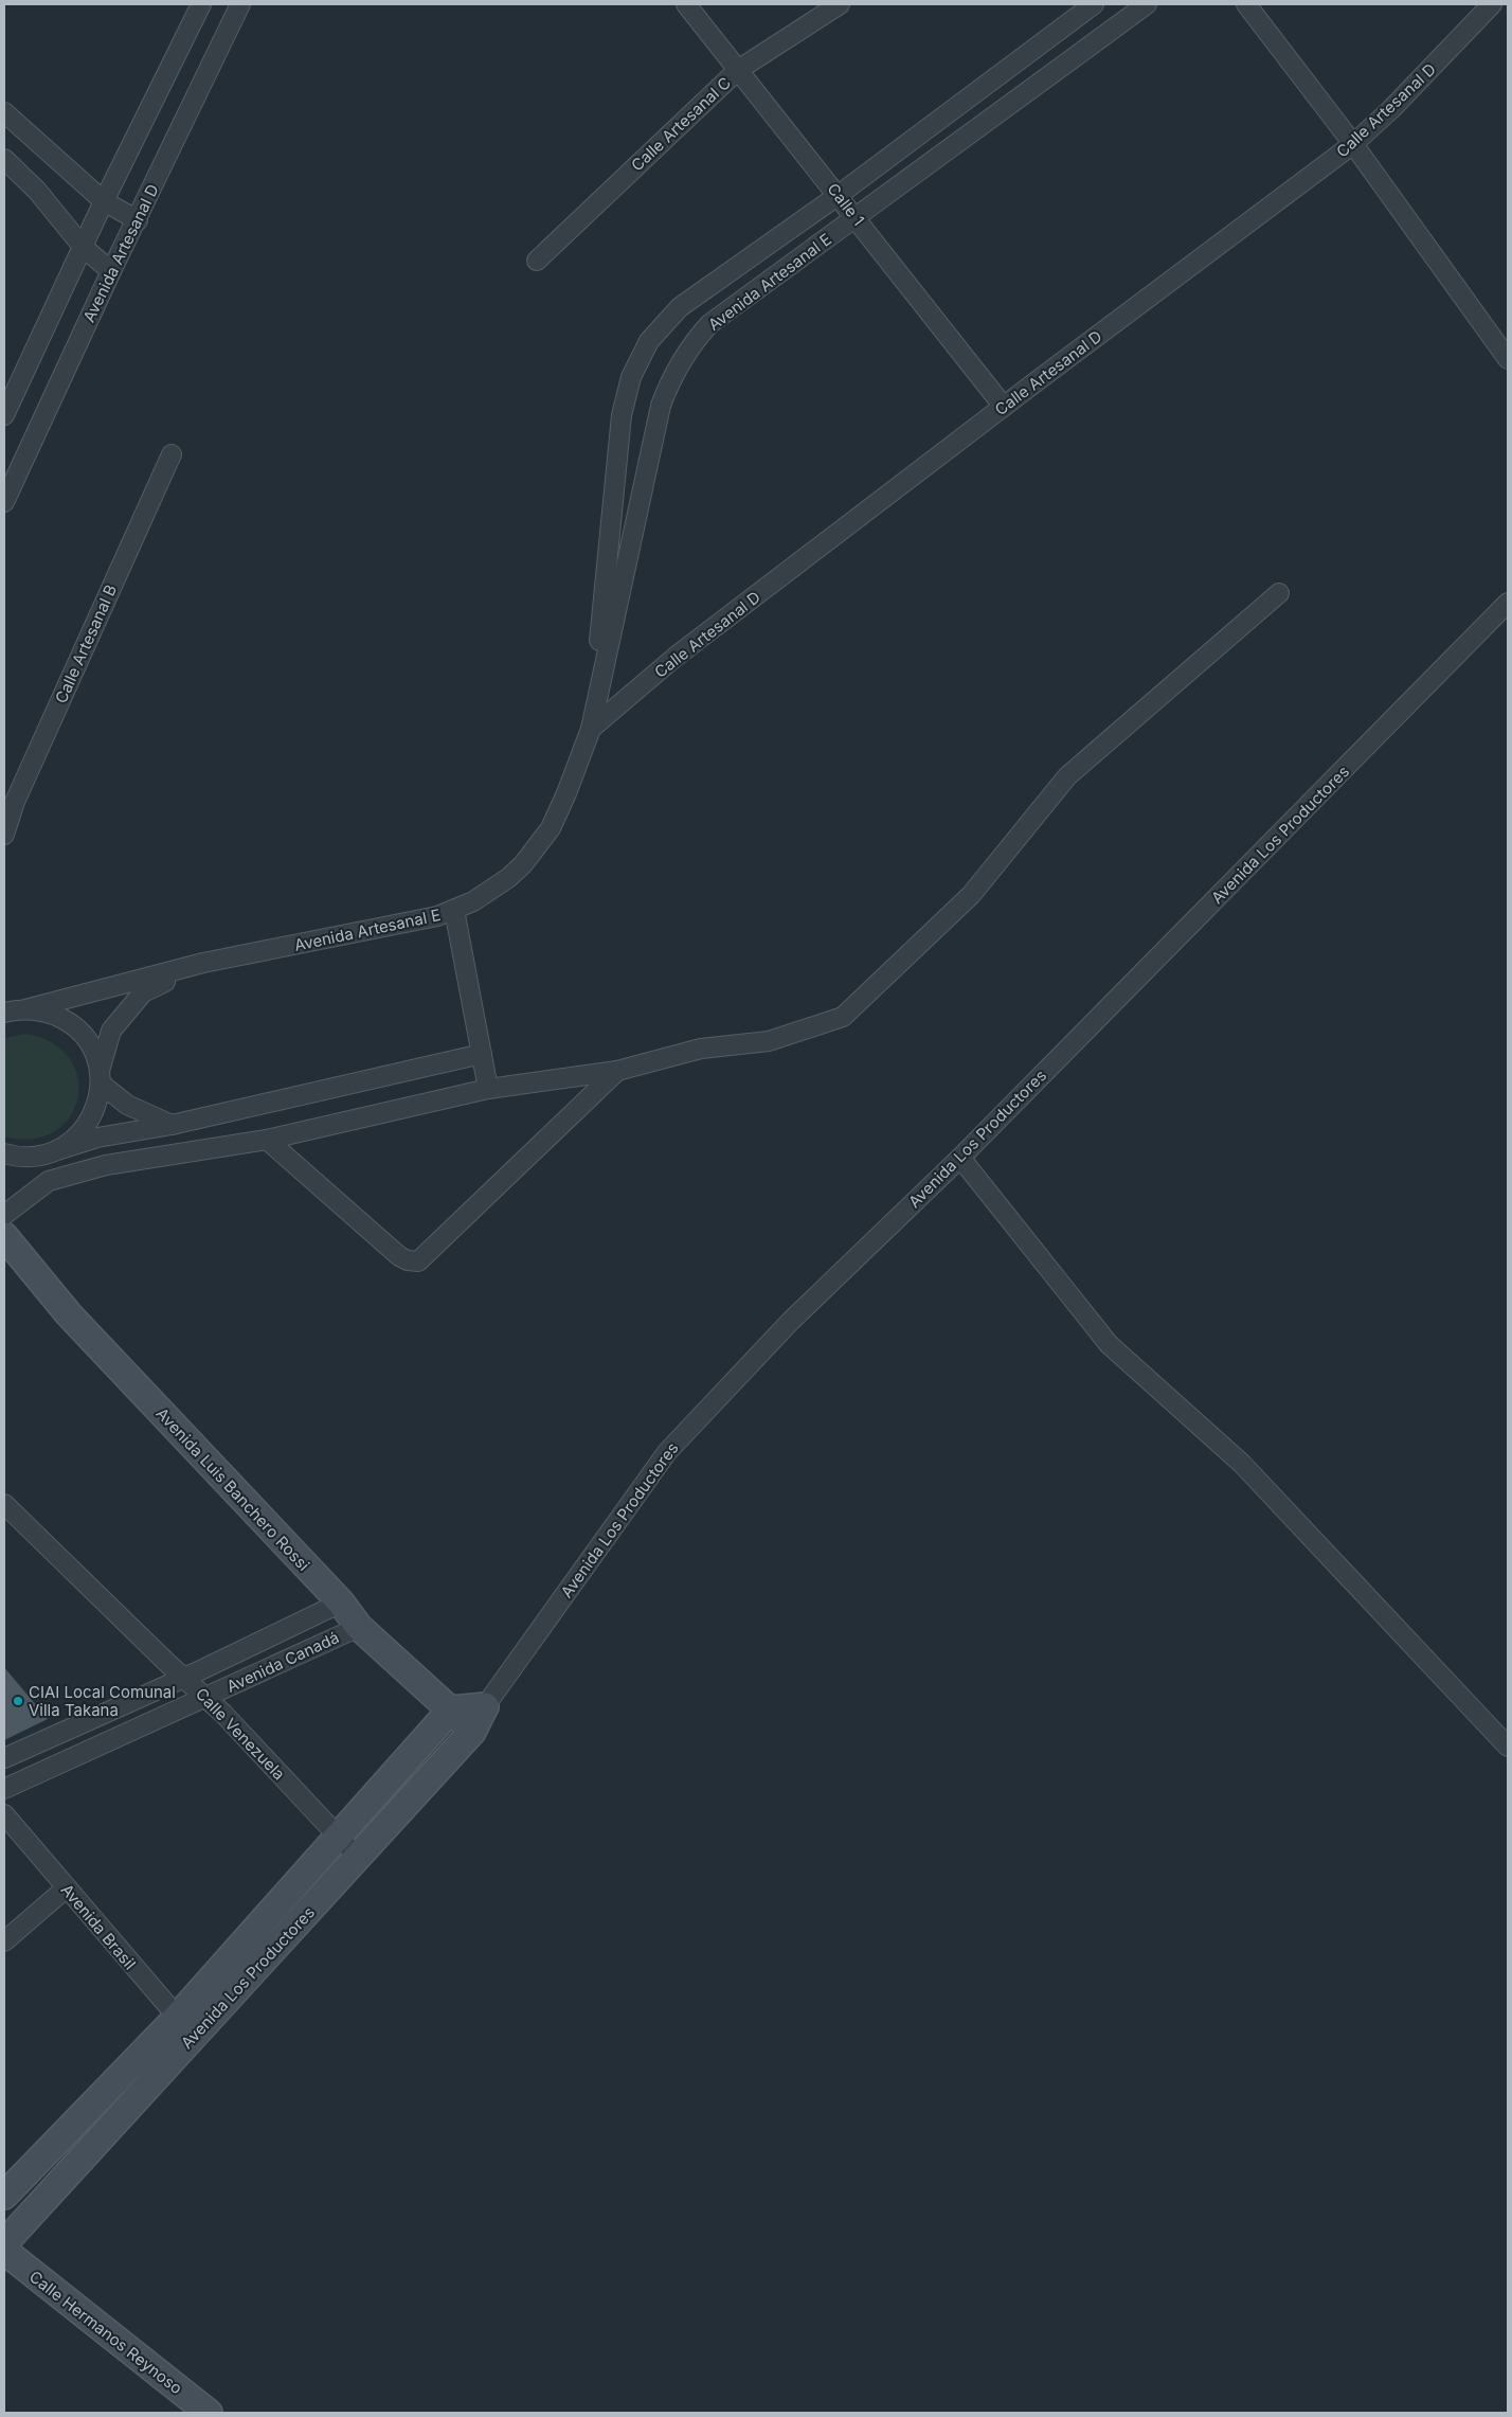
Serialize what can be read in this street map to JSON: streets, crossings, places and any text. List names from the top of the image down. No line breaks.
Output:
{"streets":{"street":["Calle Artesanal D","Calle Artesanal C","Calle 1","Avenida Artesanal D","Avenida Artesanal E","Calle Artesanal B","Avenida Los Productores","Avenida Luis Banchero Rossi","Avenida Canadá","Calle Venezuela","Avenida Brasil","Calle Hermanos Reynoso"]},"crossings":[["Calle Artesanal D","Calle 1"],["Calle Artesanal D","Avenida Artesanal E"],["Calle Artesanal C","Calle 1"],["Calle 1","Avenida Artesanal E"],["Avenida Los Productores","Avenida Luis Banchero Rossi"],["Avenida Los Productores","Calle Venezuela"],["Avenida Los Productores","Avenida Brasil"],["Avenida Luis Banchero Rossi","Avenida Canadá"],["Avenida Canadá","Calle Venezuela"]],"places":["CIAI Local Comunal Villa Takana"]}
